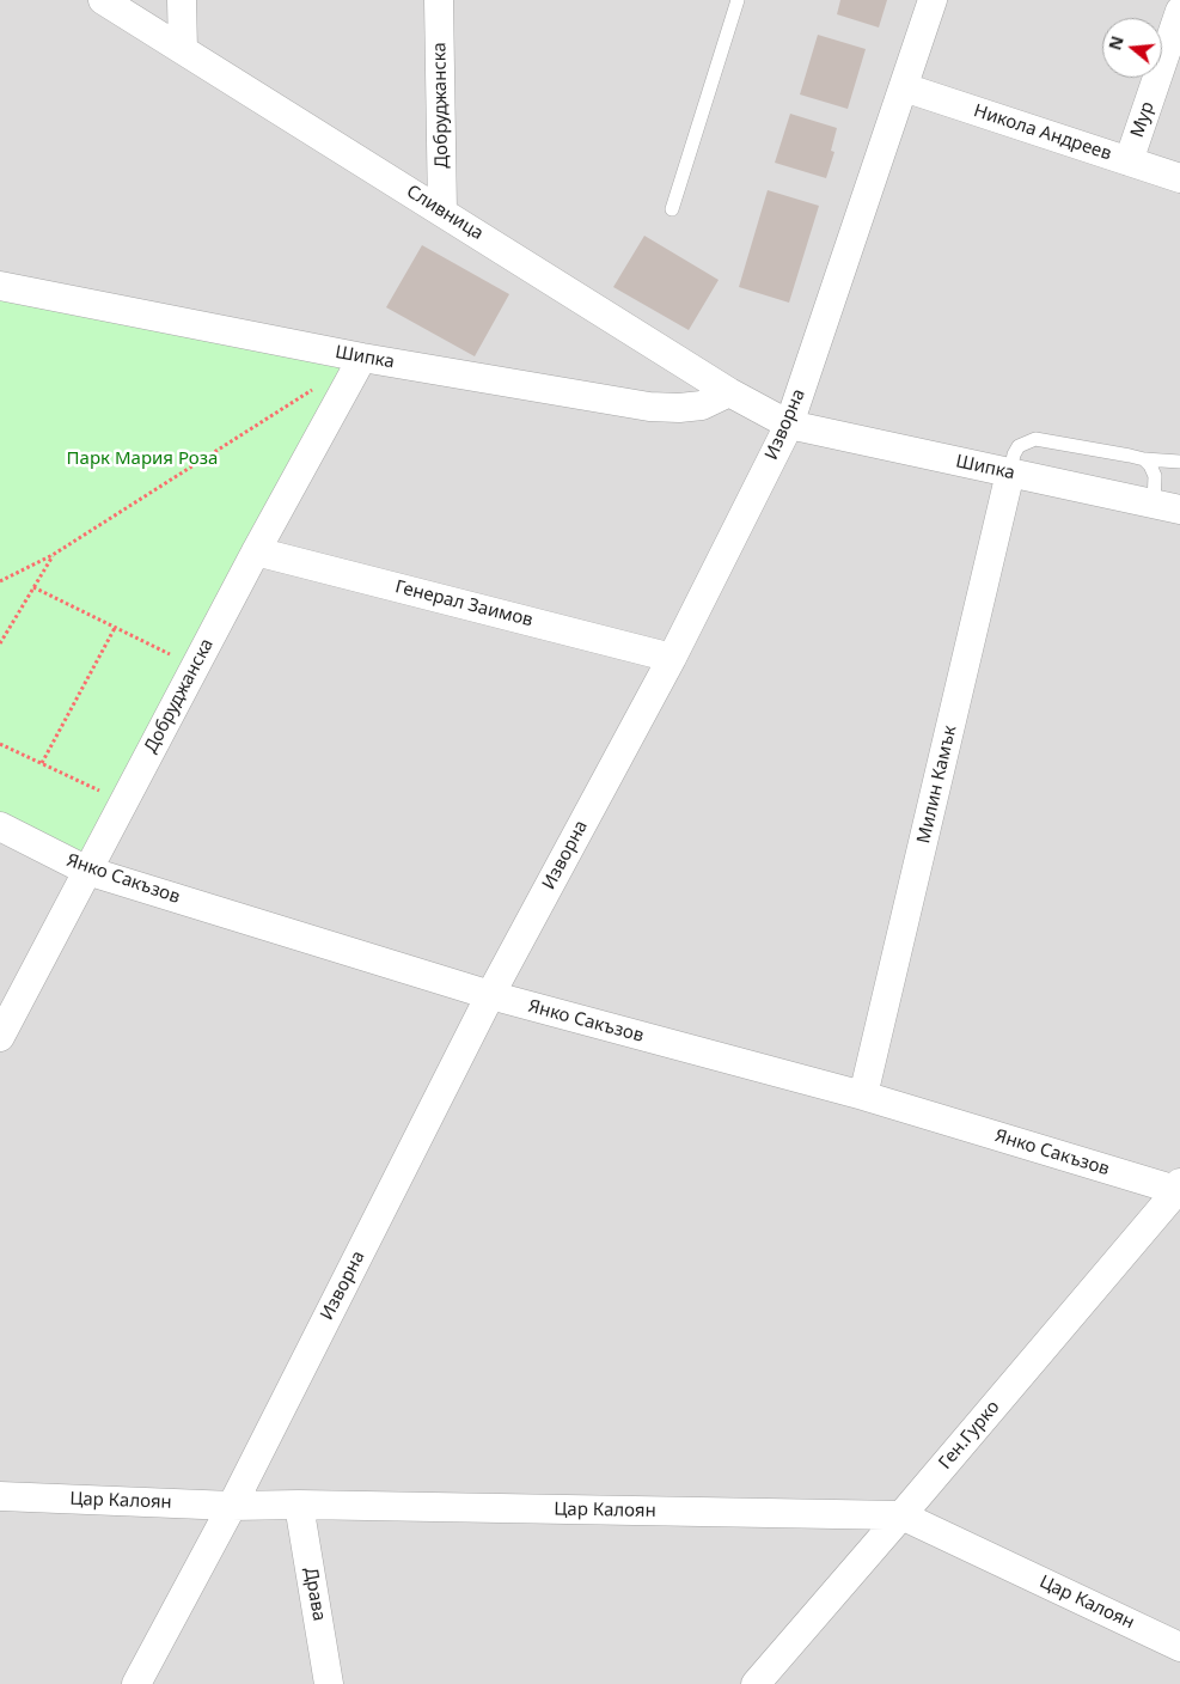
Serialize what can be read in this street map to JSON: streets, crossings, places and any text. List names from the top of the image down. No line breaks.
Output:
{"streets":{"street":["Добруджанска","Мур","Никола Андреев","Сливница","Шипка","Изворна","Генерал Заимов","Милин Камък","Янко Сакъзов","Ген.Гурко","Цар Калоян","Драва"]},"crossings":[["Добруджанска","Сливница"],["Добруджанска","Шипка"],["Добруджанска","Генерал Заимов"],["Добруджанска","Янко Сакъзов"],["Мур","Никола Андреев"],["Никола Андреев","Изворна"],["Сливница","Шипка"],["Сливница","Изворна"],["Шипка","Изворна"],["Шипка","Милин Камък"],["Изворна","Генерал Заимов"],["Изворна","Янко Сакъзов"],["Изворна","Цар Калоян"],["Милин Камък","Янко Сакъзов"],["Янко Сакъзов","Ген.Гурко"],["Ген.Гурко","Цар Калоян"],["Цар Калоян","Драва"]],"parks":["Парк Мария Роза"],"north":"left"}
